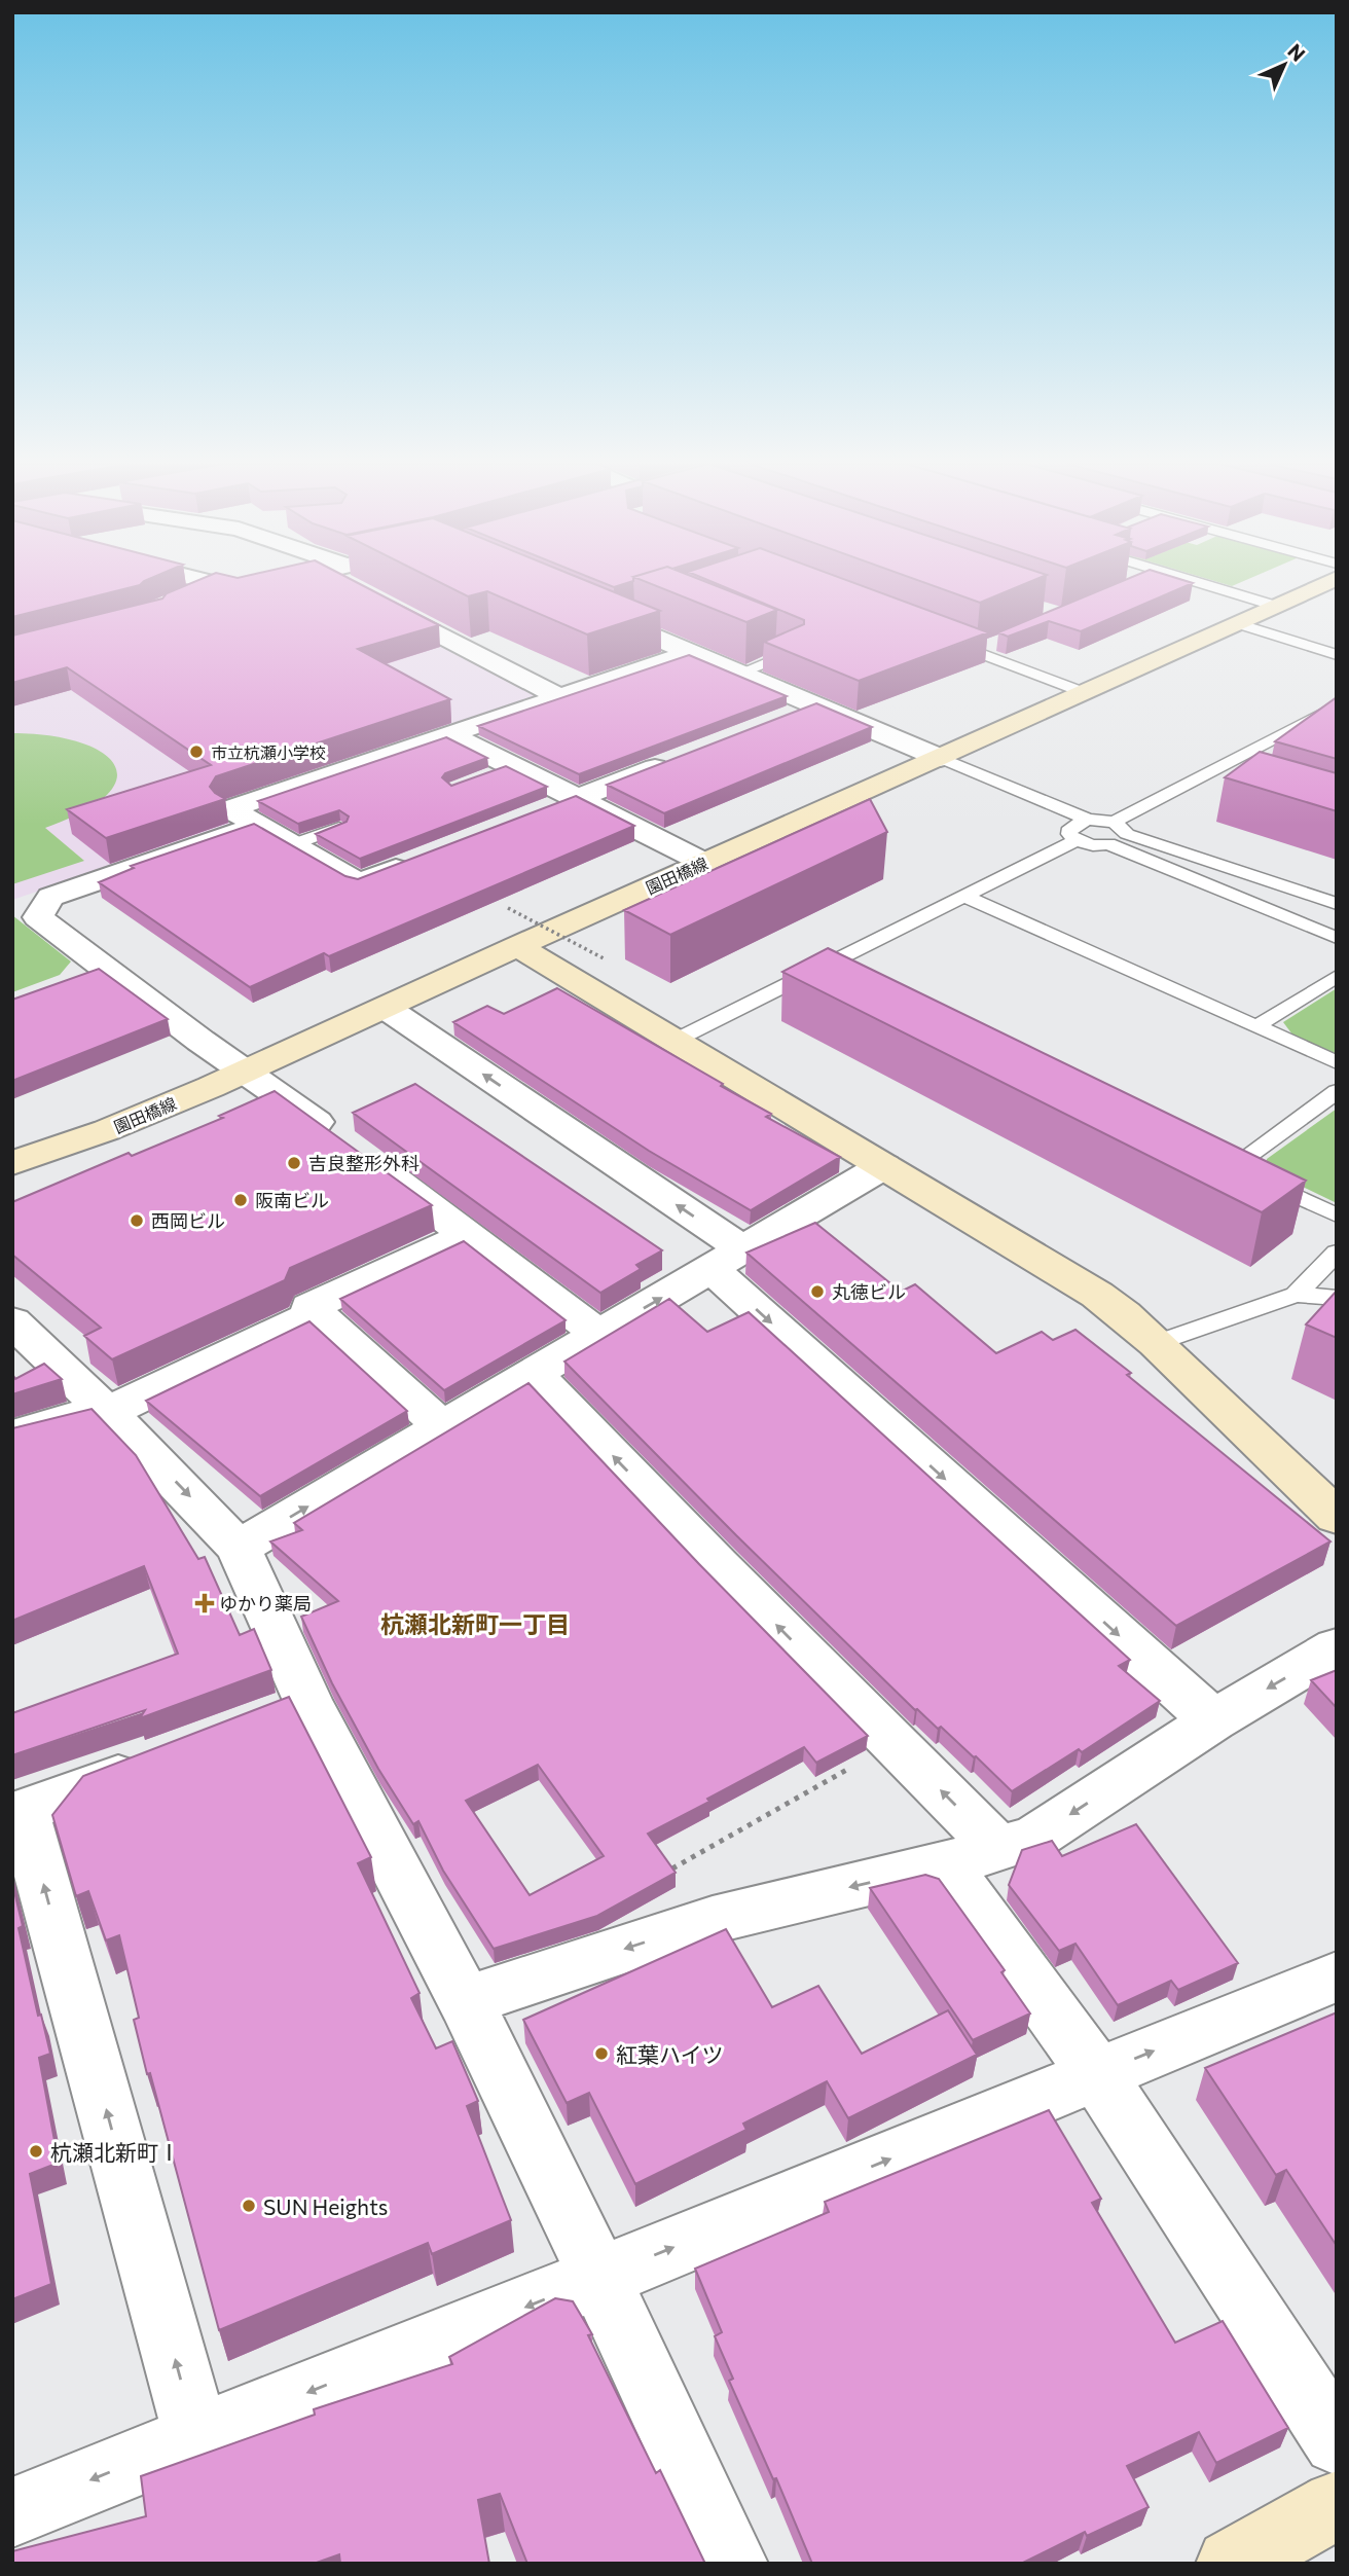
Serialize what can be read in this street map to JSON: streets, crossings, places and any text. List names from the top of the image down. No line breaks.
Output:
{"streets":{"street":["園田橋線"]},"districts":["杭瀬北新町一丁目"],"places":{"other":["市立杭瀬小学校","吉良整形外科","阪南ビル","西岡ビル","丸徳ビル","紅葉ハイツ","杭瀬北新町Ⅰ","SUN Heights"],"health":["ゆかり薬局"]},"north":"top right"}
